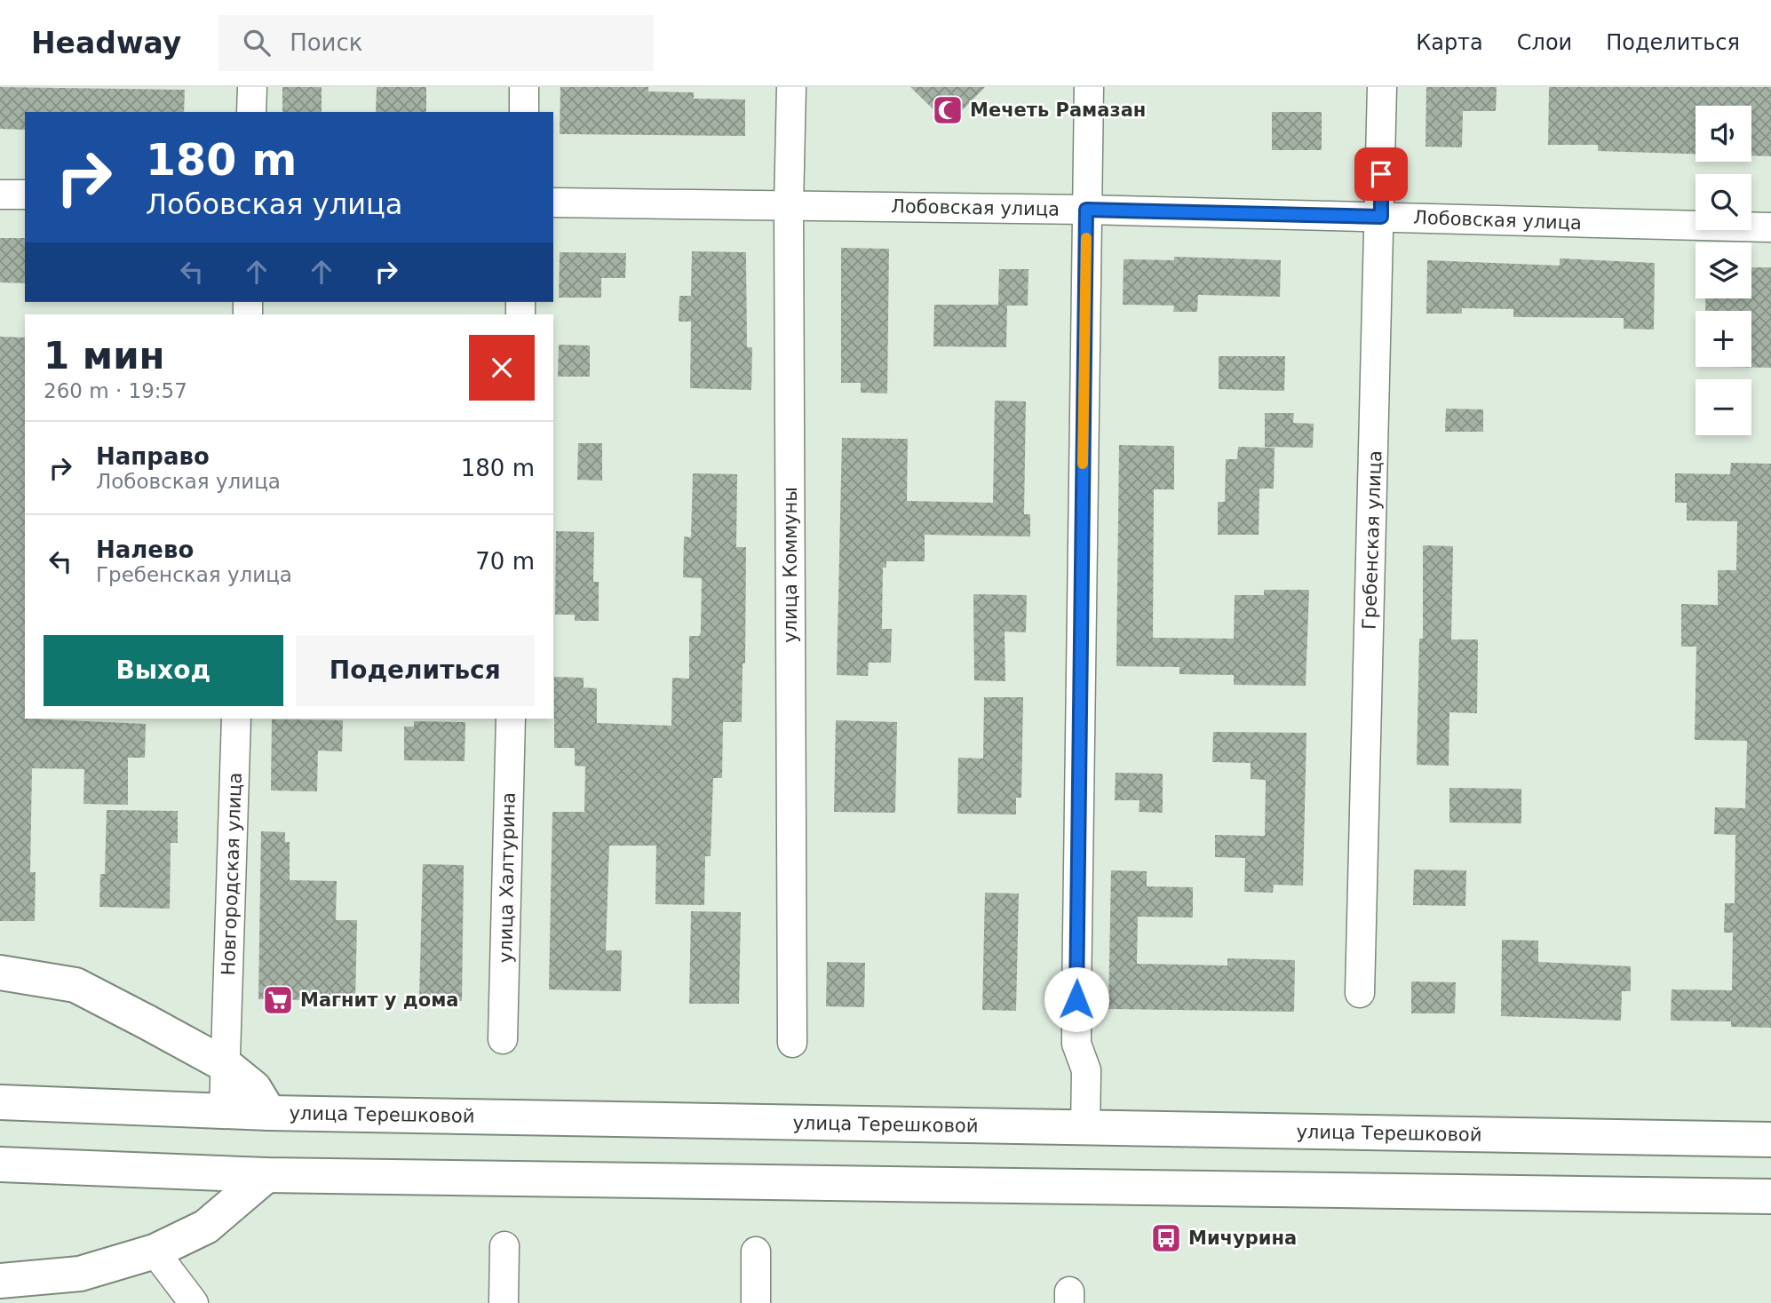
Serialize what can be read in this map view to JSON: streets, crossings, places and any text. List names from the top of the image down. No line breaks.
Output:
{"streets":{"main road":["улица Терешковой"],"street":["Лобовская улица","Гребенская улица","улица Коммуны","Новгородская улица","улица Халтурина"]},"crossings":[["Лобовская улица","Гребенская улица"],["Лобовская улица","улица Коммуны"],["Новгородская улица","улица Терешковой"]],"places":{"mosque":["Мечеть Рамазан"],"supermarket":["Магнит у дома"],"bus stop":["Мичурина"]},"page":{"header":"Headway","search":"Поиск","nav":["Карта","Слои","Поделиться"],"map_buttons":["+","−"],"turn":["180 m","Лобовская улица"],"heading":["1 мин","260 m · 19:57"],"list":[{"name":"Направо","note":"Лобовская улица","value":"180 m"},{"name":"Налево","note":"Гребенская улица","value":"70 m"}],"buttons":["Выход","Поделиться"]}}
